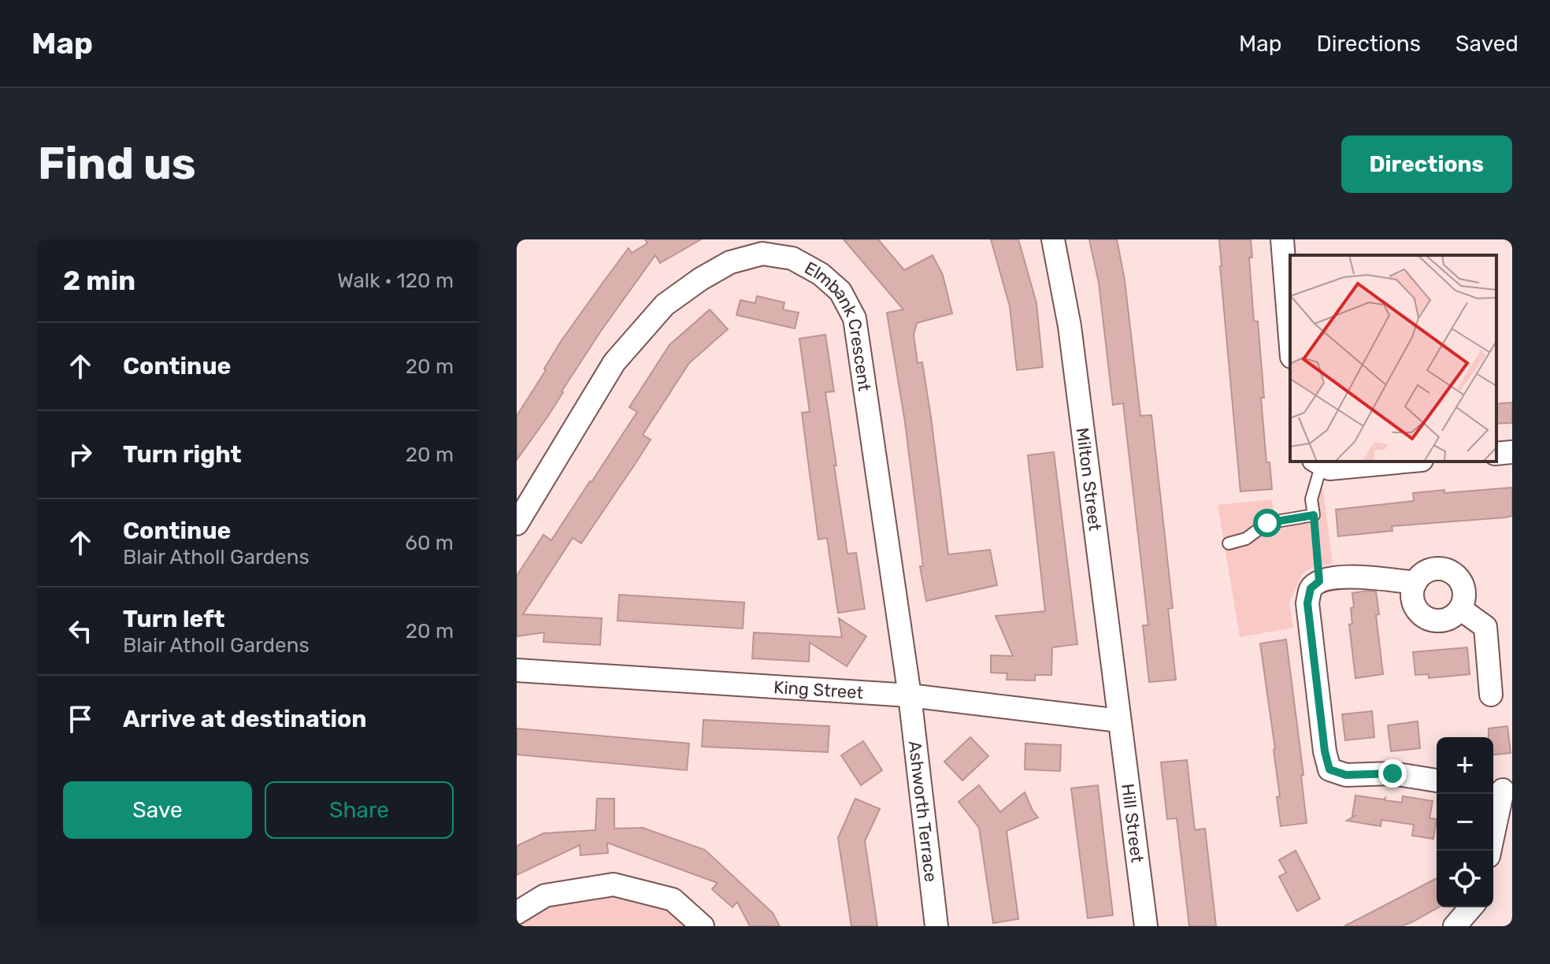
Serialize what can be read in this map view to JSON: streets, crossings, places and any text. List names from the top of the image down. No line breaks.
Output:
{"streets":{"street":["Elmbank Crescent","Milton Street","King Street","Ashworth Terrace","Hill Street"]},"crossings":[["Elmbank Crescent","King Street"],["Elmbank Crescent","Ashworth Terrace"],["Milton Street","King Street"],["Milton Street","Hill Street"],["King Street","Ashworth Terrace"],["King Street","Hill Street"]],"page":{"header":"Map","nav":["Map","Directions","Saved"],"buttons":["Directions",["Save","Share"]],"title":"Find us","heading":["2 min","Walk · 120 m"],"list":[["Continue","20 m"],["Turn right","20 m"],["Continue","Blair Atholl Gardens","60 m"],["Turn left","Blair Atholl Gardens","20 m"],"Arrive at destination"],"map_buttons":["+","−"]}}
